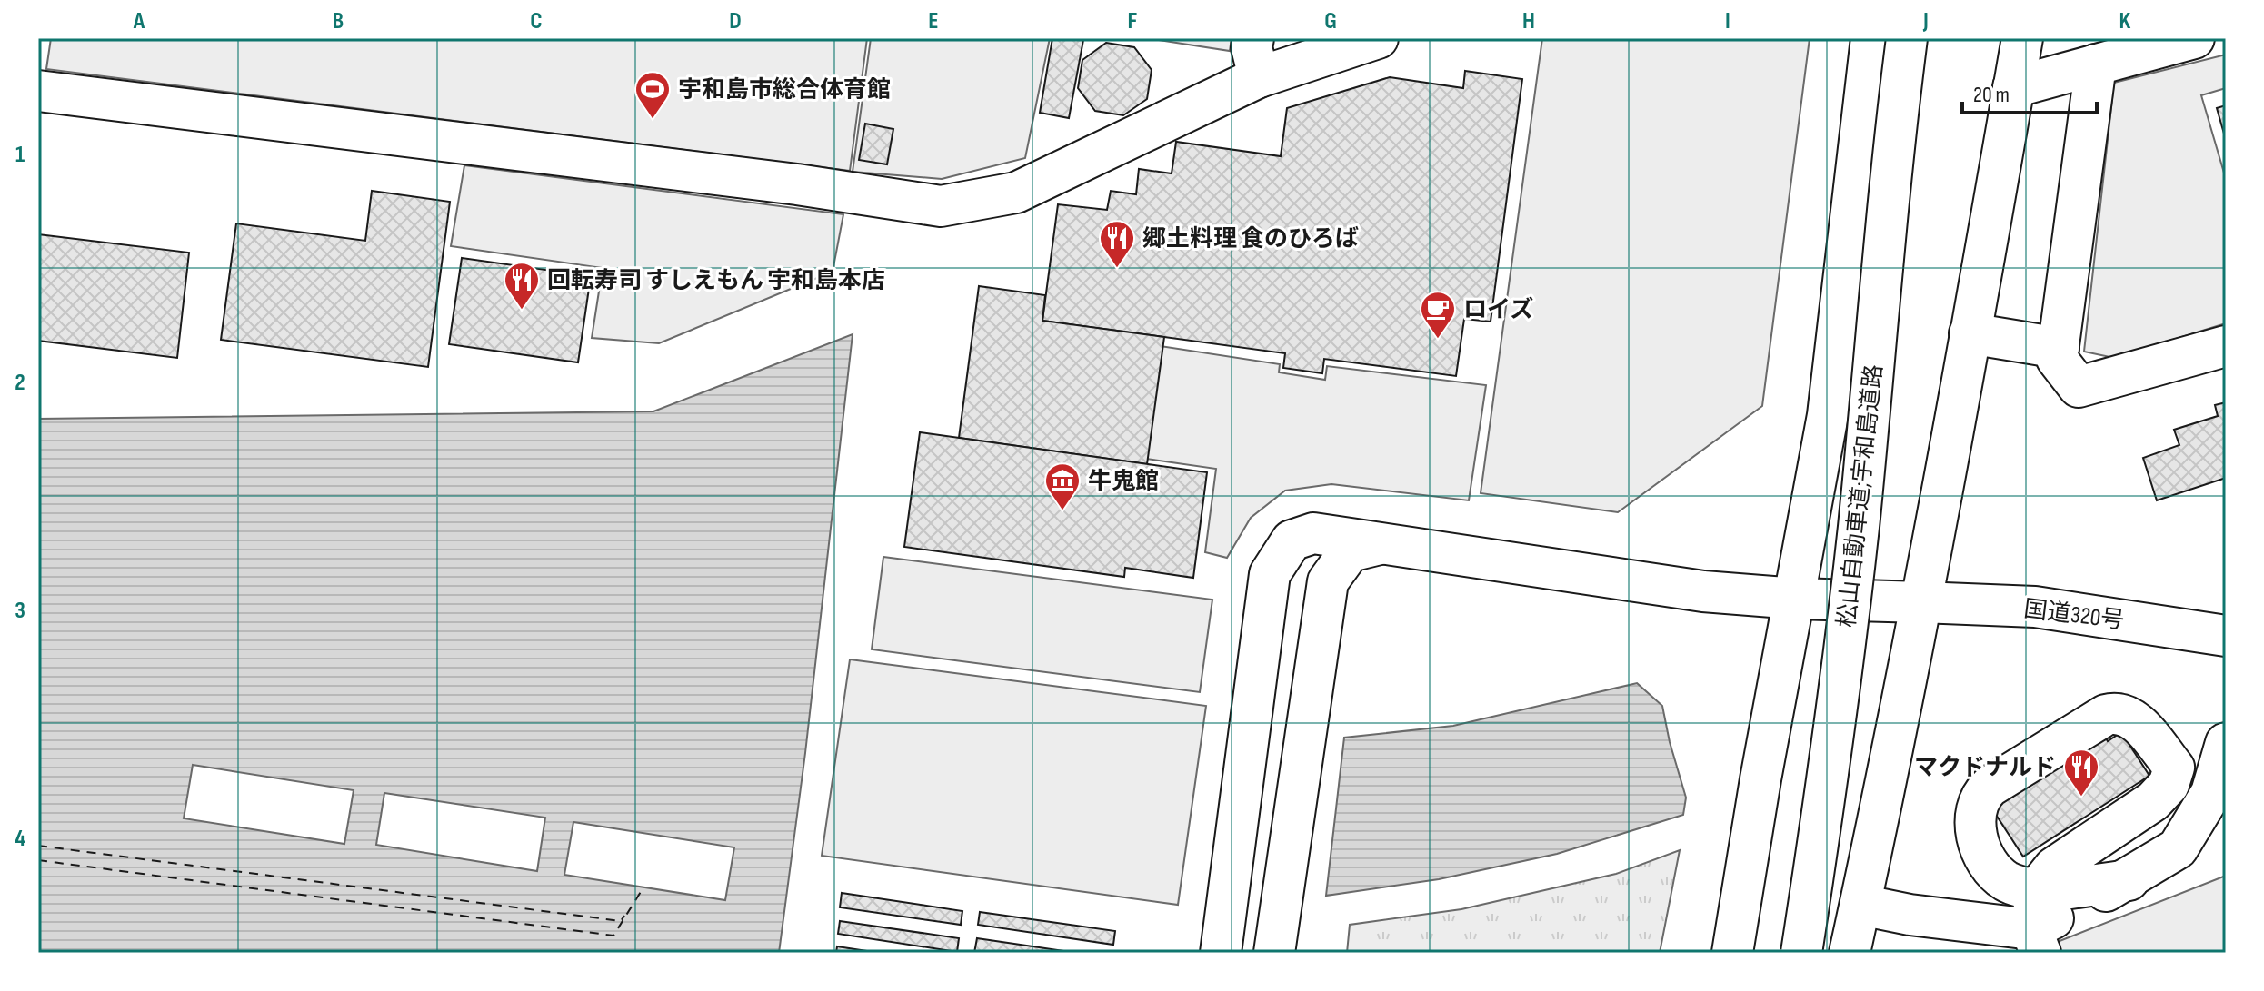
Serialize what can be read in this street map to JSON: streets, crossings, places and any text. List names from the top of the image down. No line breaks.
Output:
{"streets":{"main road":["松山自動車道;宇和島道路","国道320号"]},"places":{"sports":["宇和島市総合体育館"],"restaurant":["郷土料理 食のひろば","回転寿司 すしえもん 宇和島本店","マクドナルド"],"cafe":["ロイズ"],"museum":["牛鬼館"]},"scale_bar":"20 m","grid":{"columns":["A","B","C","D","E","F","G","H","I","J","K"],"rows":["1","2","3","4"]}}
